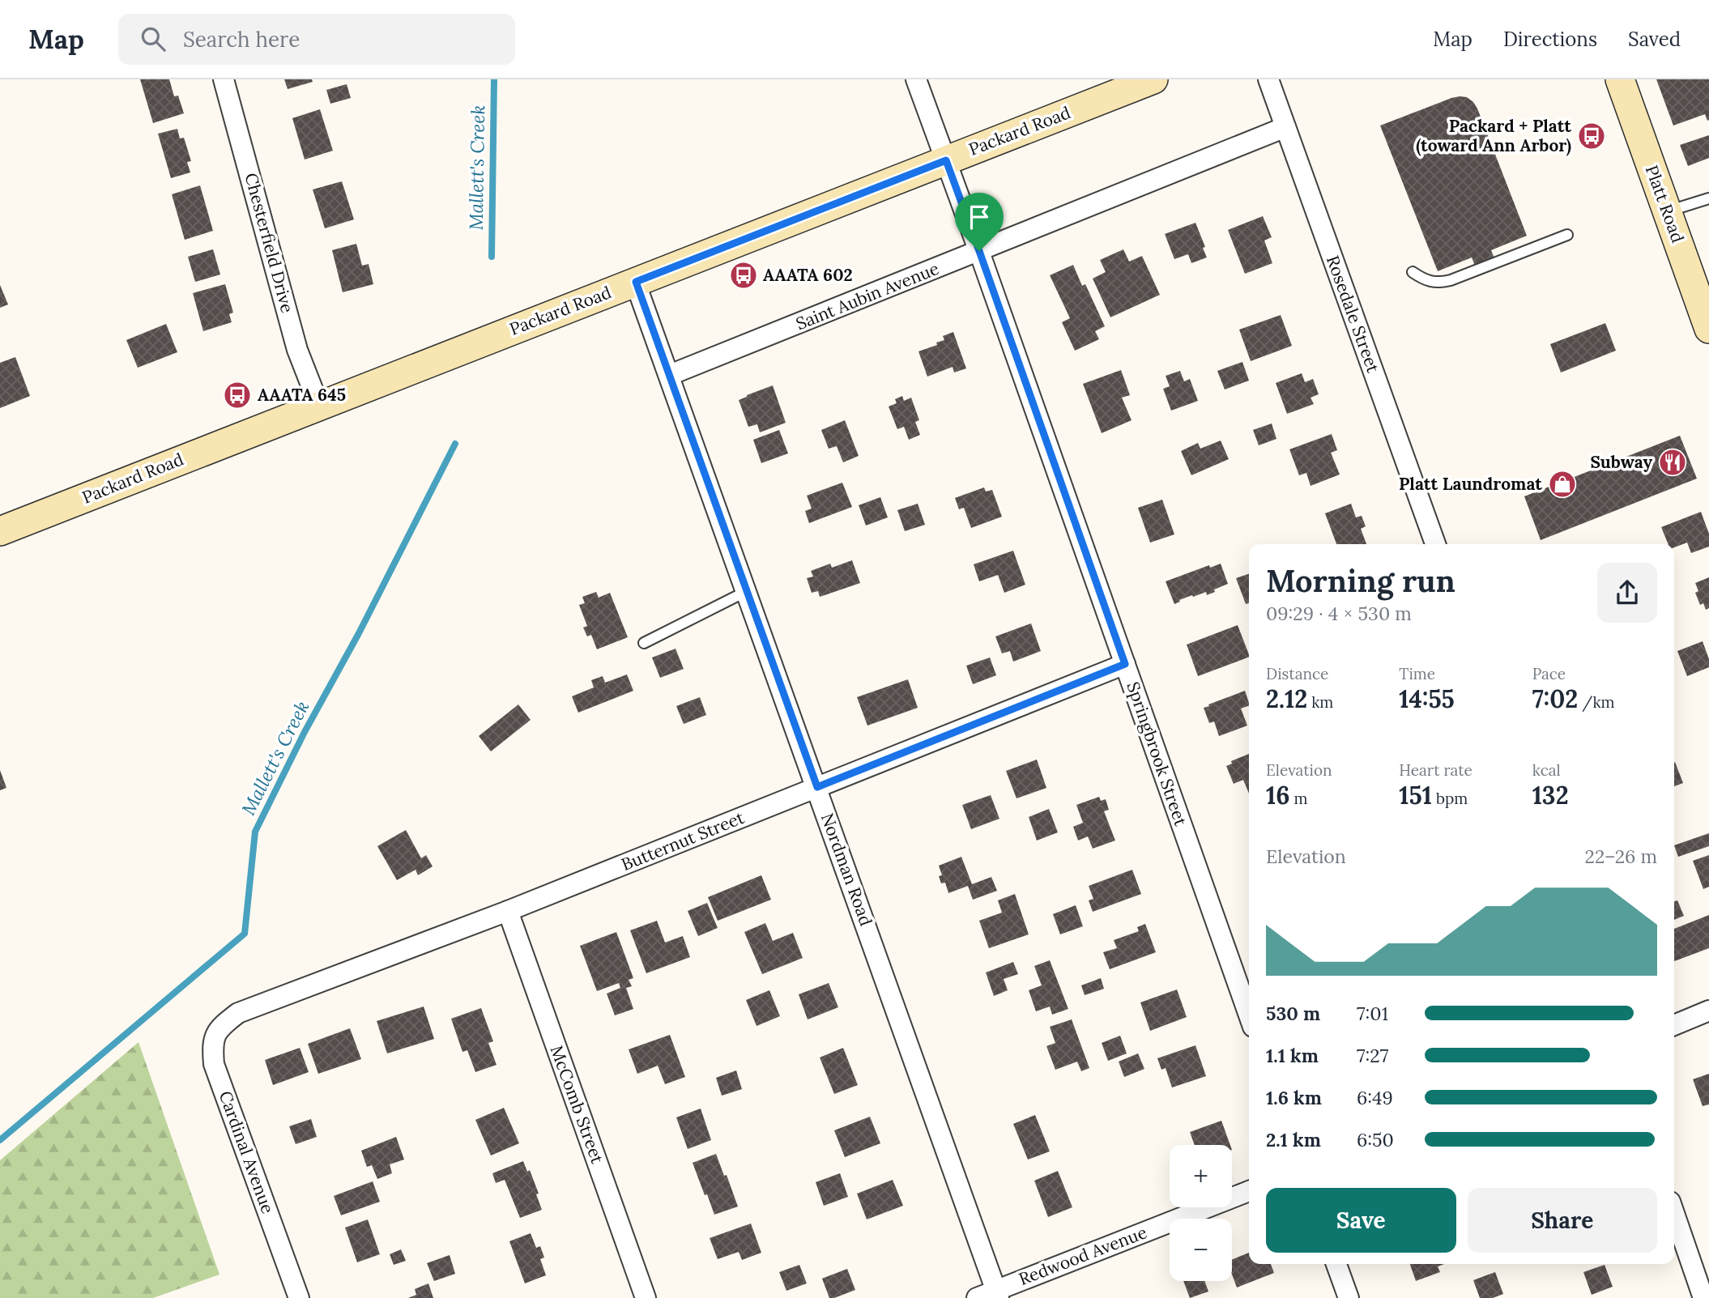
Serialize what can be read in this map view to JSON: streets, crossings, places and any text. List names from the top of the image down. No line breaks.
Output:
{"streets":{"main road":["Packard Road","Platt Road"],"street":["Chesterfield Drive","Saint Aubin Avenue","Rosedale Street","Springbrook Street","Butternut Street","Nordman Road","McComb Street","Cardinal Avenue","Redwood Avenue"]},"crossings":[["Packard Road","Chesterfield Drive"],["Packard Road","Springbrook Street"],["Packard Road","Nordman Road"],["Saint Aubin Avenue","Rosedale Street"],["Saint Aubin Avenue","Springbrook Street"],["Saint Aubin Avenue","Nordman Road"],["Springbrook Street","Butternut Street"],["Butternut Street","Nordman Road"],["Butternut Street","McComb Street"],["Butternut Street","Cardinal Avenue"],["Nordman Road","Redwood Avenue"]],"water":["Mallett's Creek"],"places":{"bus stop":["Packard + Platt (toward Ann Arbor)","AAATA 602","AAATA 645"],"restaurant":["Subway"],"shop":["Platt Laundromat"]},"page":{"header":"Map","search":"Search here","nav":["Map","Directions","Saved"],"heading":["Morning run","09:29 · 4 × 530 m"],"stats":[["Distance","2.12 km"],["Time","14:55"],["Pace","7:02 /km"],["Elevation","16 m"],["Heart rate","151 bpm"],["kcal","132"]],"chart":["Elevation","22–26 m"],"list":[{"name":"530 m","note":"7:01"},{"name":"1.1 km","note":"7:27"},{"name":"1.6 km","note":"6:49"},{"name":"2.1 km","note":"6:50"}],"map_buttons":["+","−"],"buttons":["Save","Share"]}}
